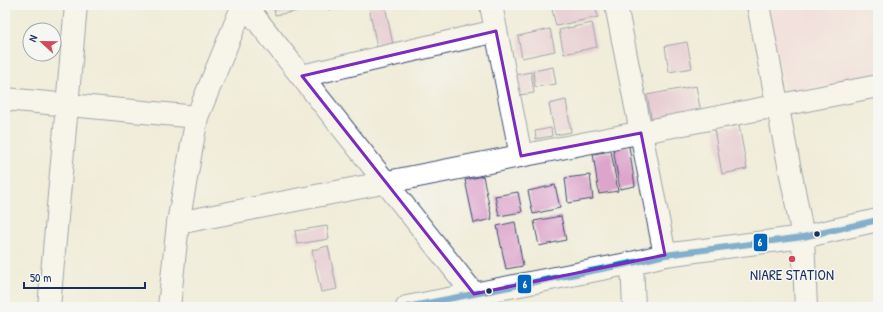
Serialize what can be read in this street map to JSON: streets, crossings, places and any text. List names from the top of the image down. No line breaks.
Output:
{"places":["NIARE STATION"],"lines":["transit line 6"],"scale_bar":"50 m","north":"left"}
